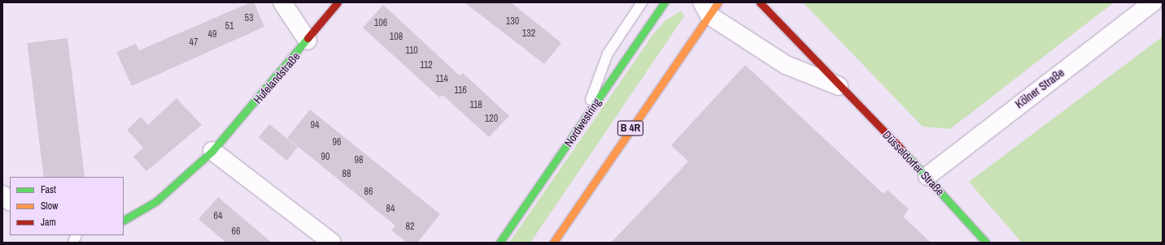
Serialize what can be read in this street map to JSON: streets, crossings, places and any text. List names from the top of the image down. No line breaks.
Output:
{"streets":{"street":["Hufelandstraße","Kölner Straße","Nordwestring","B 4R","Düsseldorfer Straße"]},"crossings":[["Kölner Straße","Düsseldorfer Straße"],["B 4R","Düsseldorfer Straße"]],"house_numbers":["53","130","106","51","132","49","108","47","110","112","114","116","118","120","94","96","90","98","88","86","84","64","82","66"],"legend":["Fast","Slow","Jam"]}
